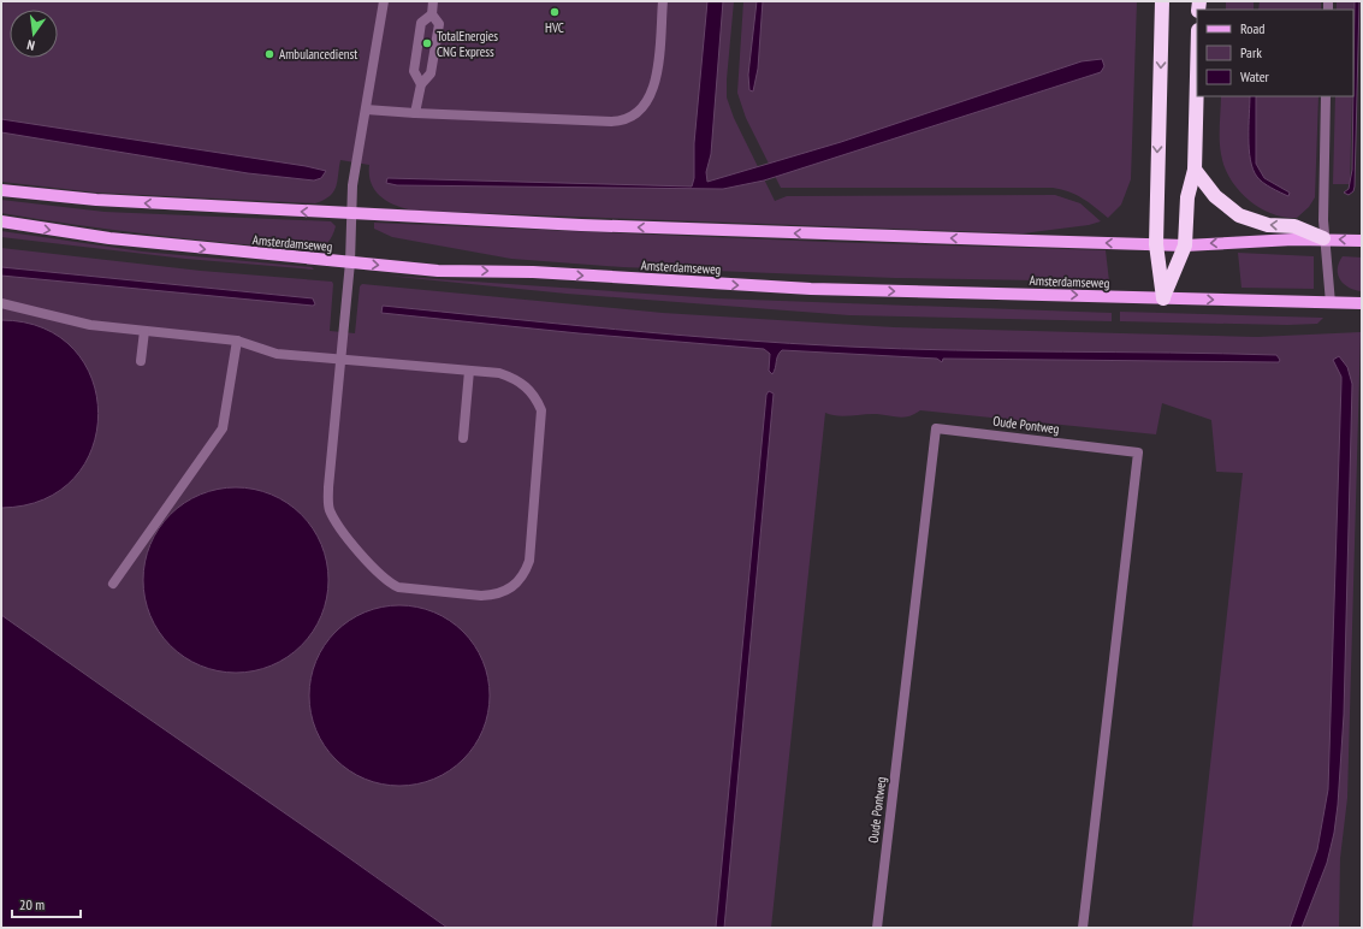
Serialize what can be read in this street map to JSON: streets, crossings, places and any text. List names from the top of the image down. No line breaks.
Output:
{"streets":{"main road":["Amsterdamseweg"],"street":["Oude Pontweg"]},"places":["HVC","TotalEnergies CNG Express","Ambulancedienst"],"legend":["Road","Park","Water"],"scale_bar":"20 m","north":"bottom"}
